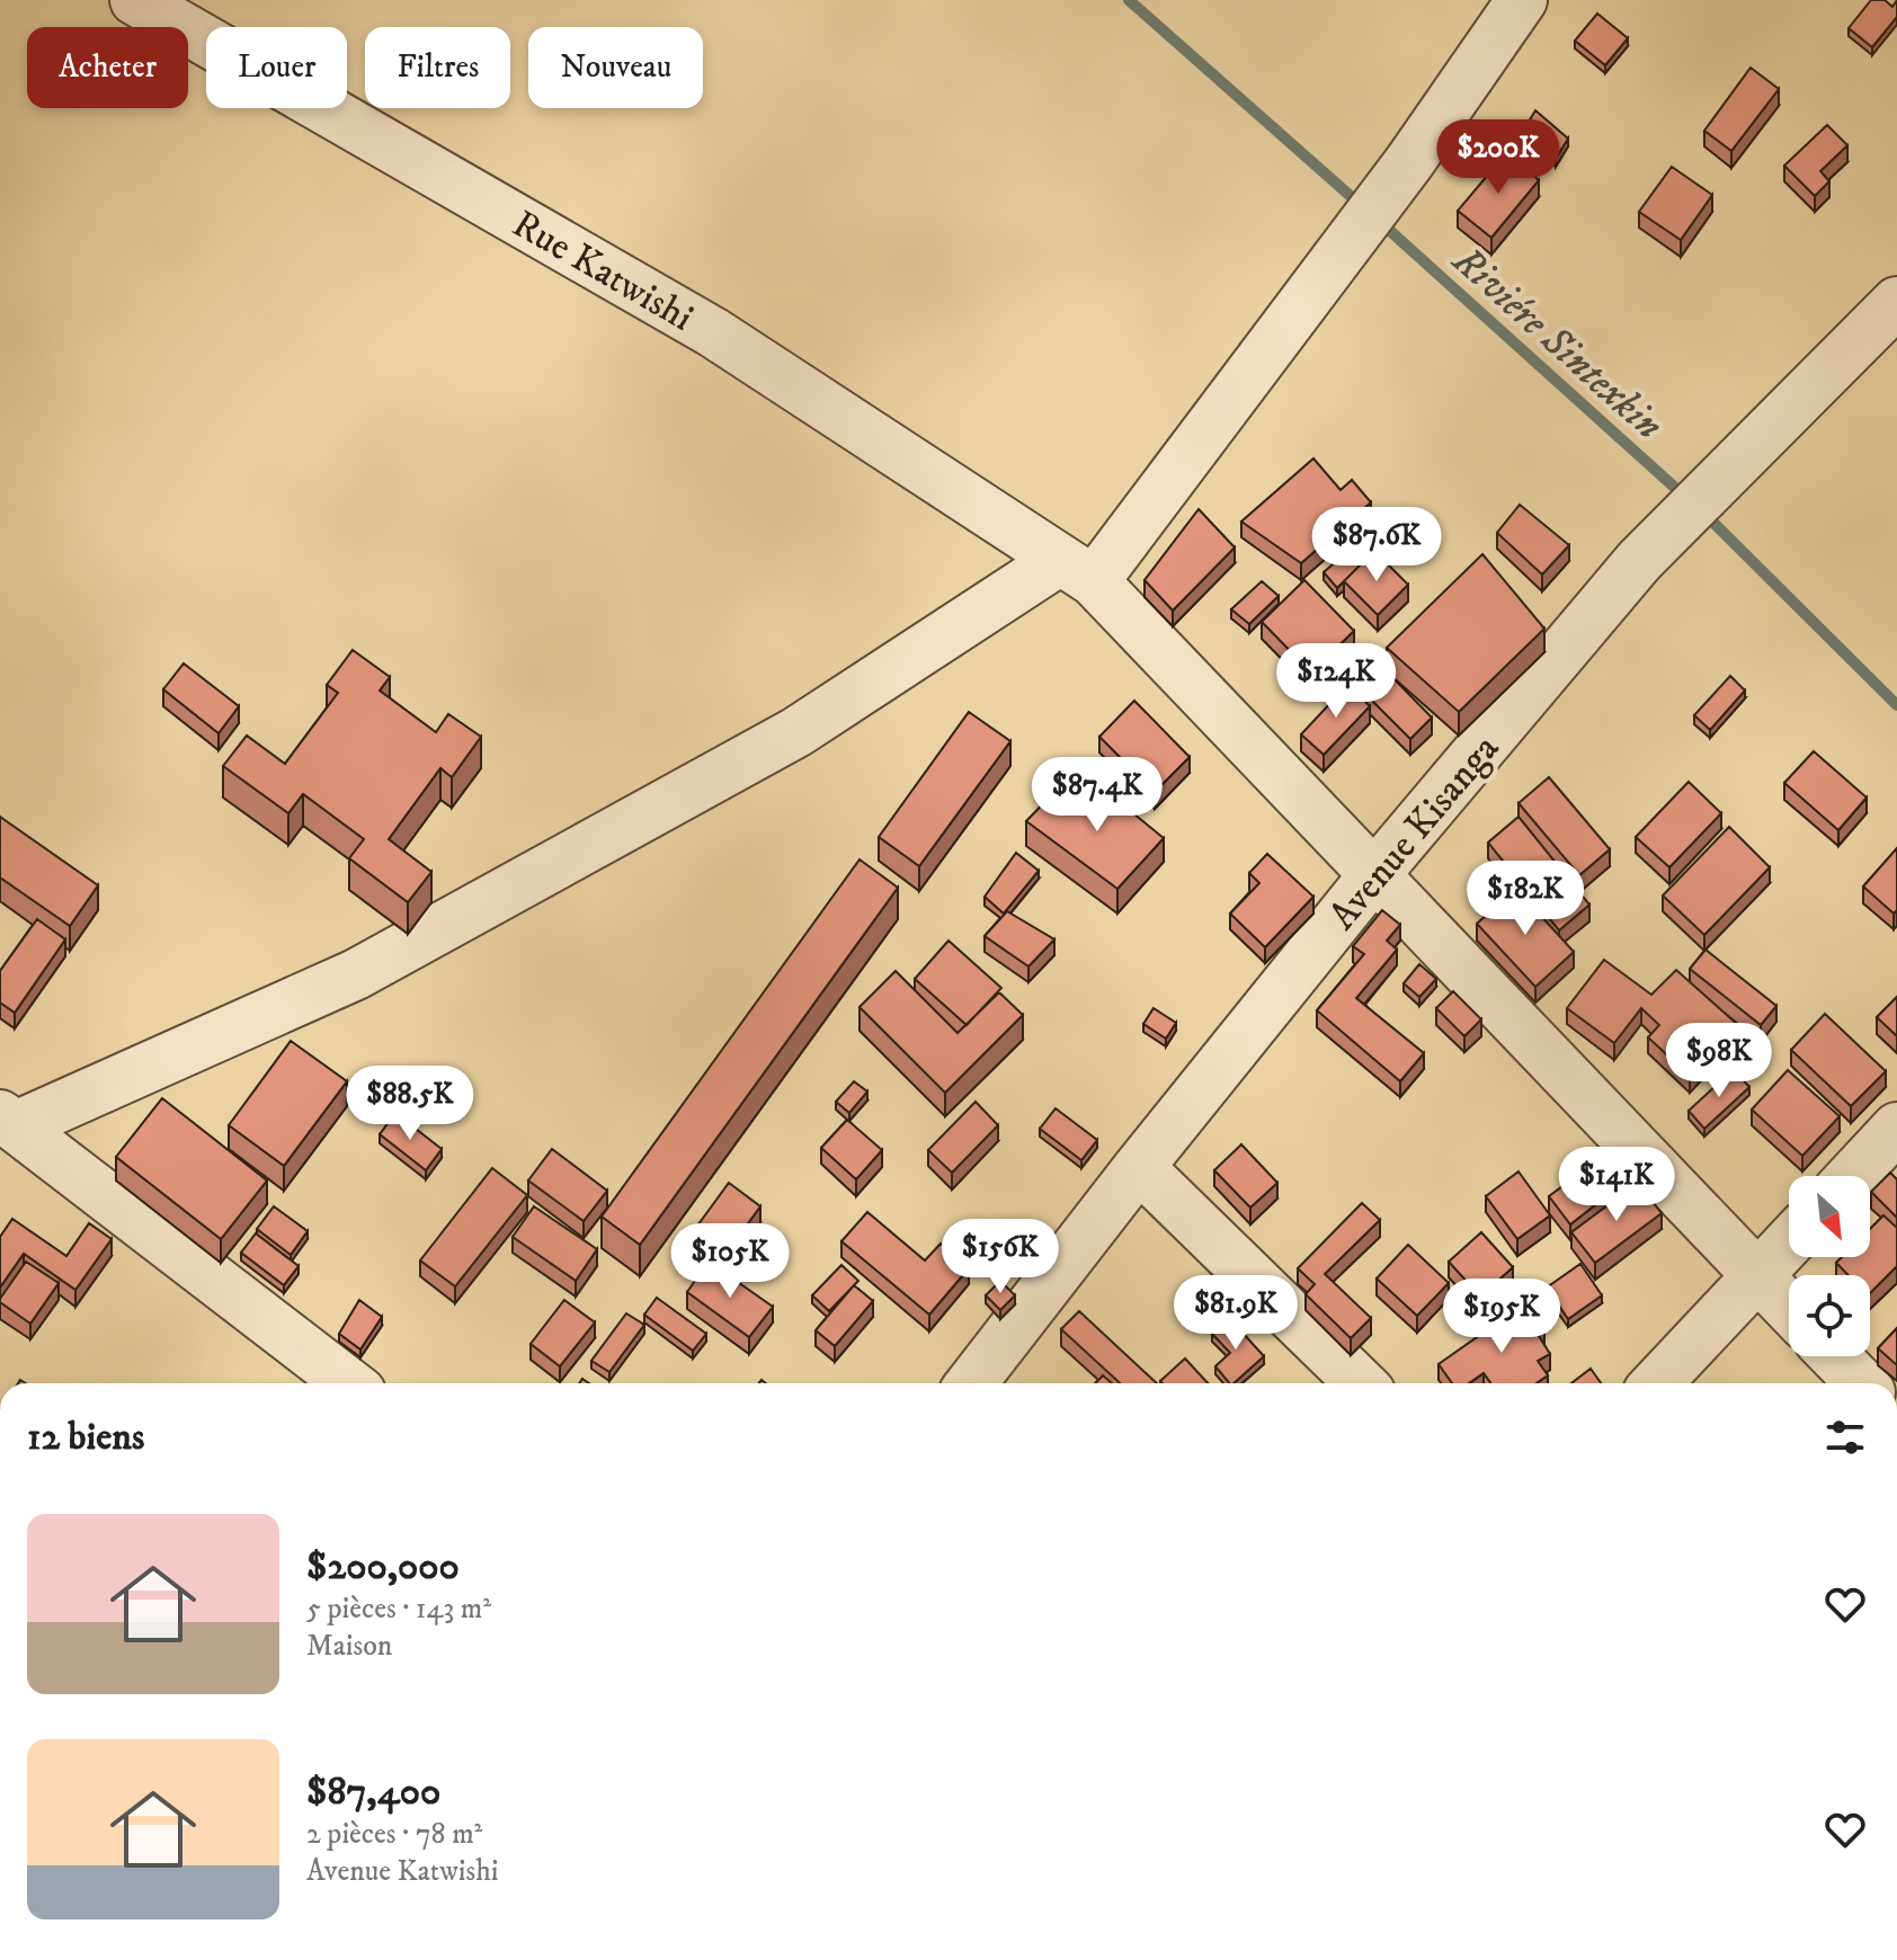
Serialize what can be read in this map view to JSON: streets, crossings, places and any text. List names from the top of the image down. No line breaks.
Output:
{"streets":{"street":["Rue Katwishi","Avenue Kisanga"]},"crossings":[["Rue Katwishi","Avenue Kisanga"]],"water":["Riviére Sintexkin"],"north":"bottom right","page":{"chip":["Acheter","Louer","Filtres","Nouveau"],"price":["$200K","$87.6K","$124K","$87.4K","$182K","$98K","$88.5K","$141K","$156K","$105K","$81.9K","$195K"],"heading":"12 biens","list":[{"name":"$200,000","note":"5 pièces · 143 m² · Maison"},{"name":"$87,400","note":"2 pièces · 78 m² · Avenue Katwishi"}]}}
